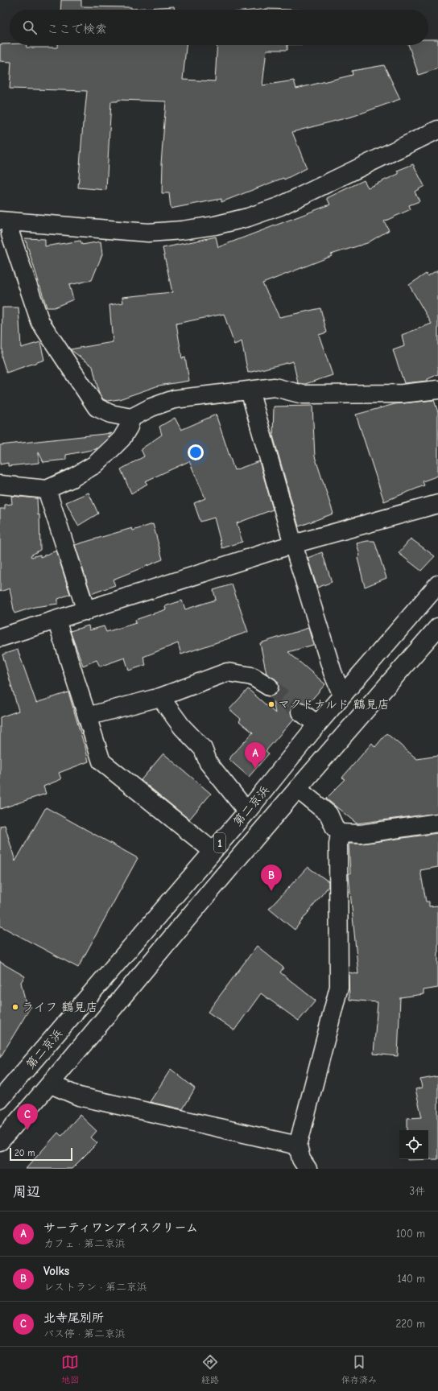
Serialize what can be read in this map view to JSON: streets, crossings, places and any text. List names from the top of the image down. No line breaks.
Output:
{"streets":{"main road":["第二京浜","1"]},"places":["マクドナルド 鶴見店","ライフ 鶴見店"],"scale_bar":"20 m","page":{"search":"ここで検索","pins":["A","B","C"],"scale":"20 m","heading":["周辺","3件"],"list":[{"mark":"A","name":"サーティワンアイスクリーム","note":"カフェ · 第二京浜","value":"100 m"},{"mark":"B","name":"Volks","note":"レストラン · 第二京浜","value":"140 m"},{"mark":"C","name":"北寺尾別所","note":"バス停 · 第二京浜","value":"220 m"}],"nav":["地図","経路","保存済み"]}}
